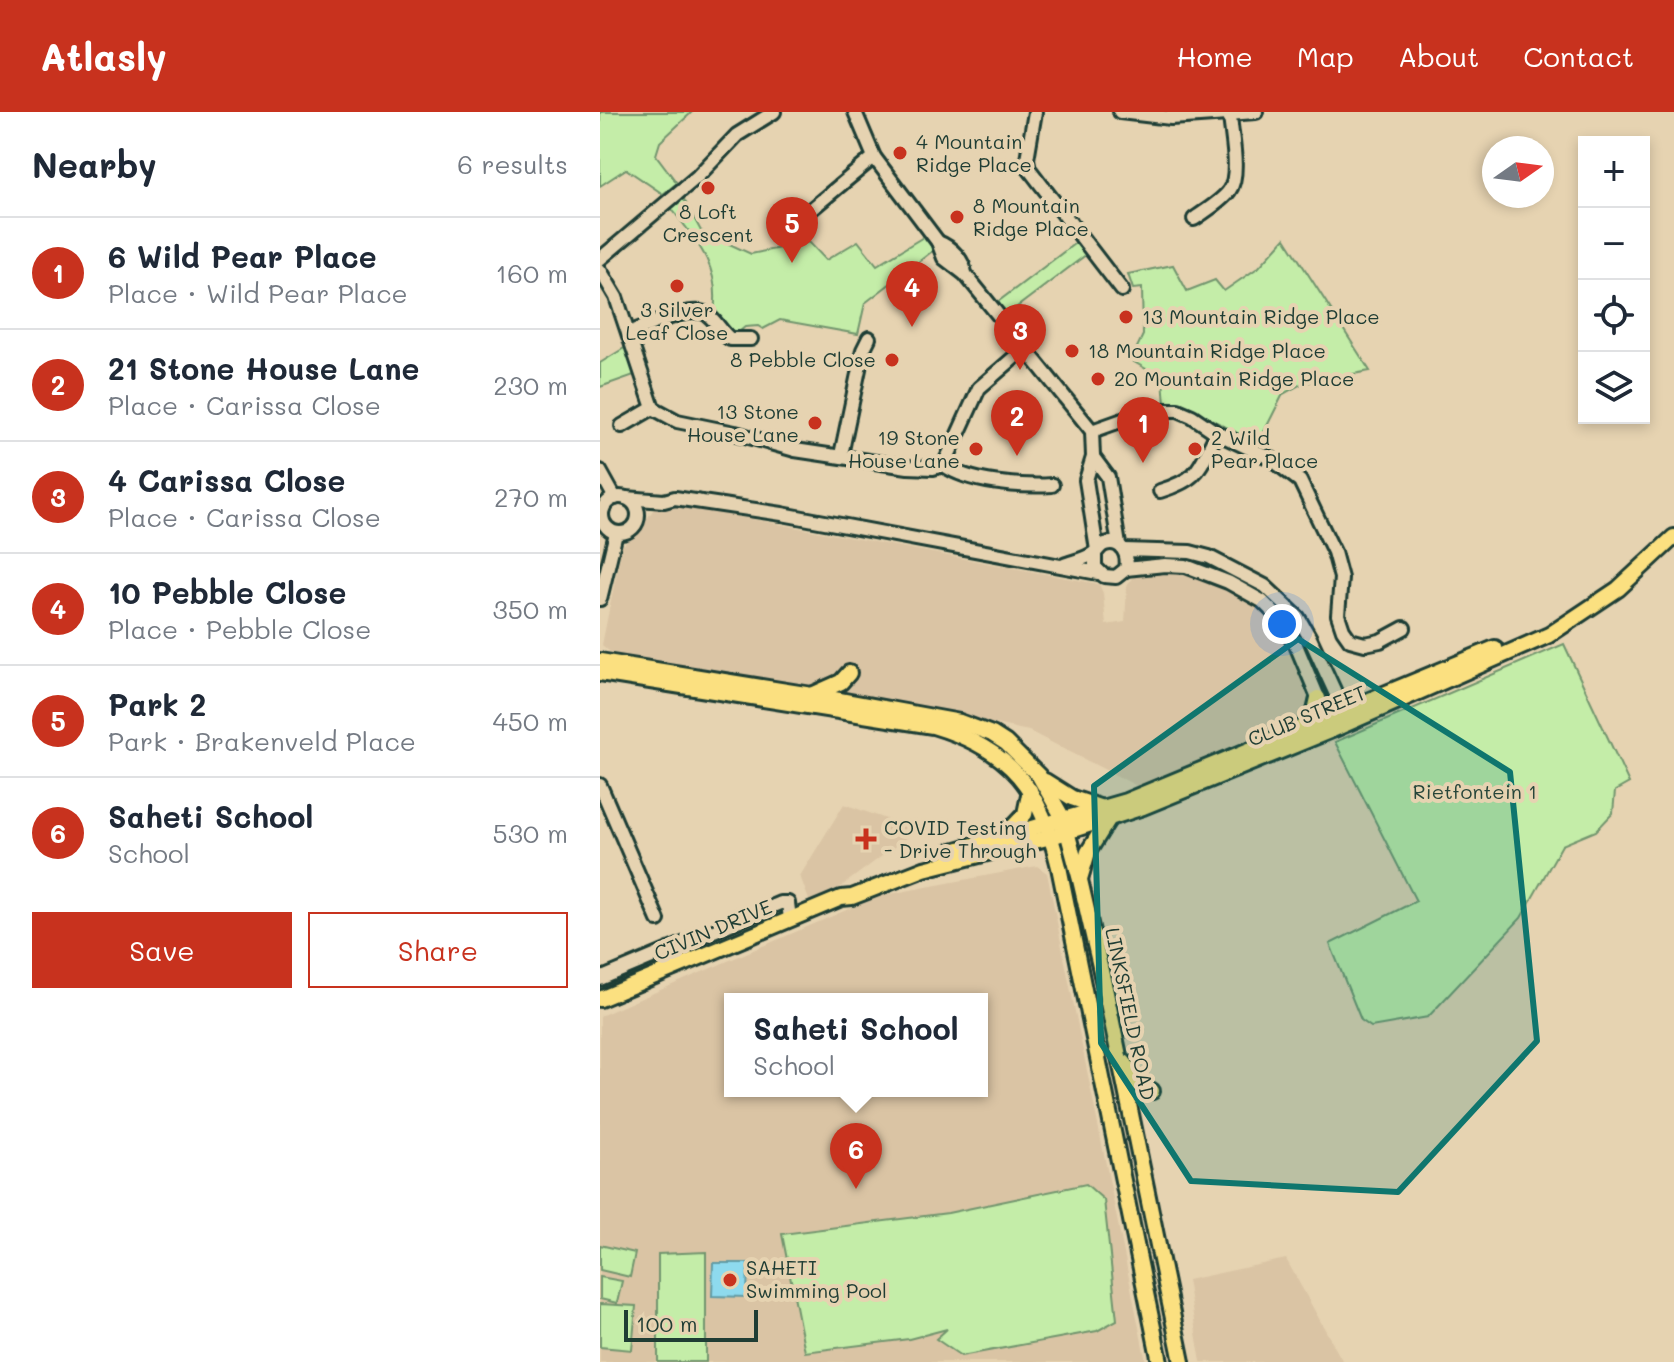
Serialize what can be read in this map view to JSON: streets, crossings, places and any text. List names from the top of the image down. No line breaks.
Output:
{"streets":{"main road":["CLUB STREET","CIVIN DRIVE","LINKSFIELD ROAD"]},"crossings":[["CLUB STREET","CIVIN DRIVE"],["CLUB STREET","LINKSFIELD ROAD"],["CIVIN DRIVE","LINKSFIELD ROAD"]],"parks":["Rietfontein 1"],"places":{"other":["4 Mountain Ridge Place","8 Loft Crescent","8 Mountain Ridge Place","3 Silver Leaf Close","13 Mountain Ridge Place","18 Mountain Ridge Place","8 Pebble Close","20 Mountain Ridge Place","13 Stone House Lane","19 Stone House Lane","2 Wild Pear Place","SAHETI Swimming Pool"],"health":["COVID Testing - Drive Through"]},"scale_bar":"100 m","north":"right","page":{"header":"Atlasly","nav":["Home","Map","About","Contact"],"heading":["Nearby","6 results"],"map_buttons":["+","−"],"pins":["5","4","3","2","1","6"],"list":[{"mark":"1","name":"6 Wild Pear Place","note":"Place · Wild Pear Place","value":"160 m"},{"mark":"2","name":"21 Stone House Lane","note":"Place · Carissa Close","value":"230 m"},{"mark":"3","name":"4 Carissa Close","note":"Place · Carissa Close","value":"270 m"},{"mark":"4","name":"10 Pebble Close","note":"Place · Pebble Close","value":"350 m"},{"mark":"5","name":"Park 2","note":"Park · Brakenveld Place","value":"450 m"},{"mark":"6","name":"Saheti School","note":"School","value":"530 m"}],"buttons":["Save","Share"],"popup":["Saheti School","School"],"scale":"100 m"}}
